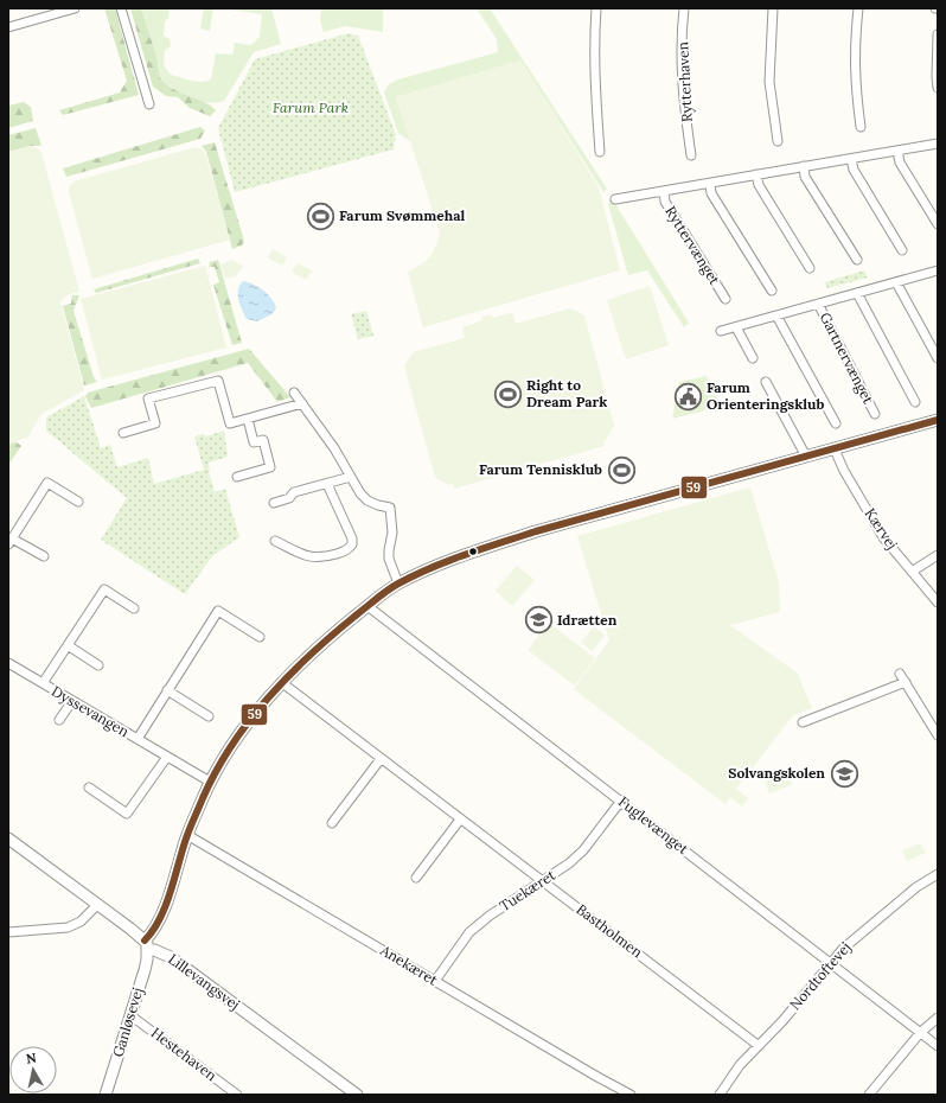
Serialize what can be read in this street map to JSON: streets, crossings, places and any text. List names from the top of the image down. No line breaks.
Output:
{"streets":{"street":["Rytterhaven","Ryttervænget","Gartnervænget","Kærvej","Dyssevangen","Fuglevænget","Tuekæret","Bastholmen","Anekæret","Nordtoftevej","Lillevangsvej","Ganløsevej","Hestehaven"]},"crossings":[["Fuglevænget","Tuekæret"],["Fuglevænget","Nordtoftevej"],["Tuekæret","Bastholmen"],["Tuekæret","Anekæret"],["Bastholmen","Nordtoftevej"],["Lillevangsvej","Ganløsevej"],["Ganløsevej","Hestehaven"]],"parks":["Farum Park"],"places":{"sports":["Farum Svømmehal","Right to Dream Park","Farum Tennisklub"],"public building":["Farum Orienteringsklub"],"school or university":["Idrætten","Solvangskolen"]},"lines":["transit line 59"],"north":"top"}
